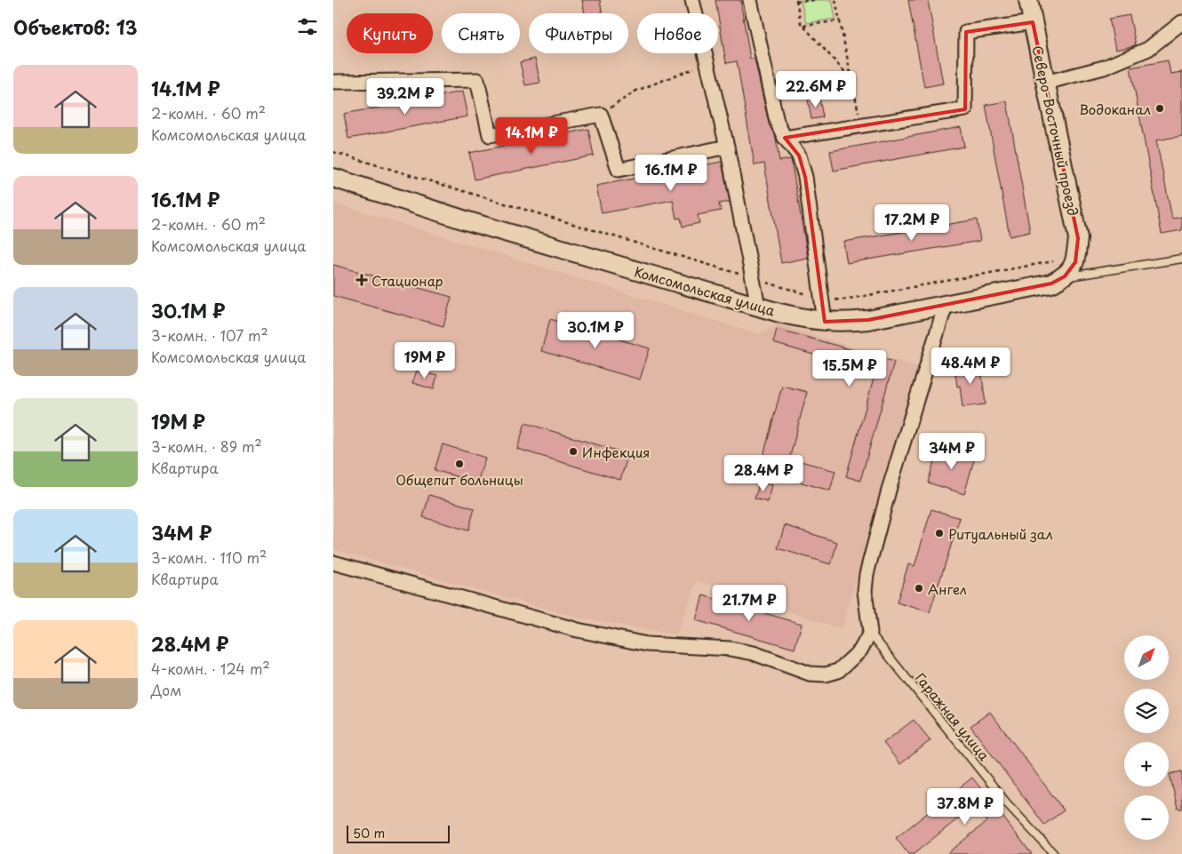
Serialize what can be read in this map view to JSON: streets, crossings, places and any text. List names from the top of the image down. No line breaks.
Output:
{"streets":{"street":["Северо-Восточный проезд","Комсомольская улица"],"lane":["Гаражная улица"]},"crossings":[["Северо-Восточный проезд","Комсомольская улица"]],"places":{"other":["Водоканал","Инфекция","Общепит больницы","Ритуальный зал","Ангел"],"health":["Стационар"]},"scale_bar":"50 m","north":"top right","page":{"heading":"Объектов: 13","chip":["Купить","Снять","Фильтры","Новое"],"list":[{"name":"14.1M ₽","note":"2-комн. · 60 m² · Комсомольская улица"},{"name":"16.1M ₽","note":"2-комн. · 60 m² · Комсомольская улица"},{"name":"30.1M ₽","note":"3-комн. · 107 m² · Комсомольская улица"},{"name":"19M ₽","note":"3-комн. · 89 m² · Квартира"},{"name":"34M ₽","note":"3-комн. · 110 m² · Квартира"},{"name":"28.4M ₽","note":"4-комн. · 124 m² · Дом"}],"price":["22.6M ₽","39.2M ₽","14.1M ₽","16.1M ₽","17.2M ₽","30.1M ₽","19M ₽","48.4M ₽","15.5M ₽","34M ₽","28.4M ₽","21.7M ₽","37.8M ₽"],"map_buttons":["+","−"],"scale":"50 m"}}
